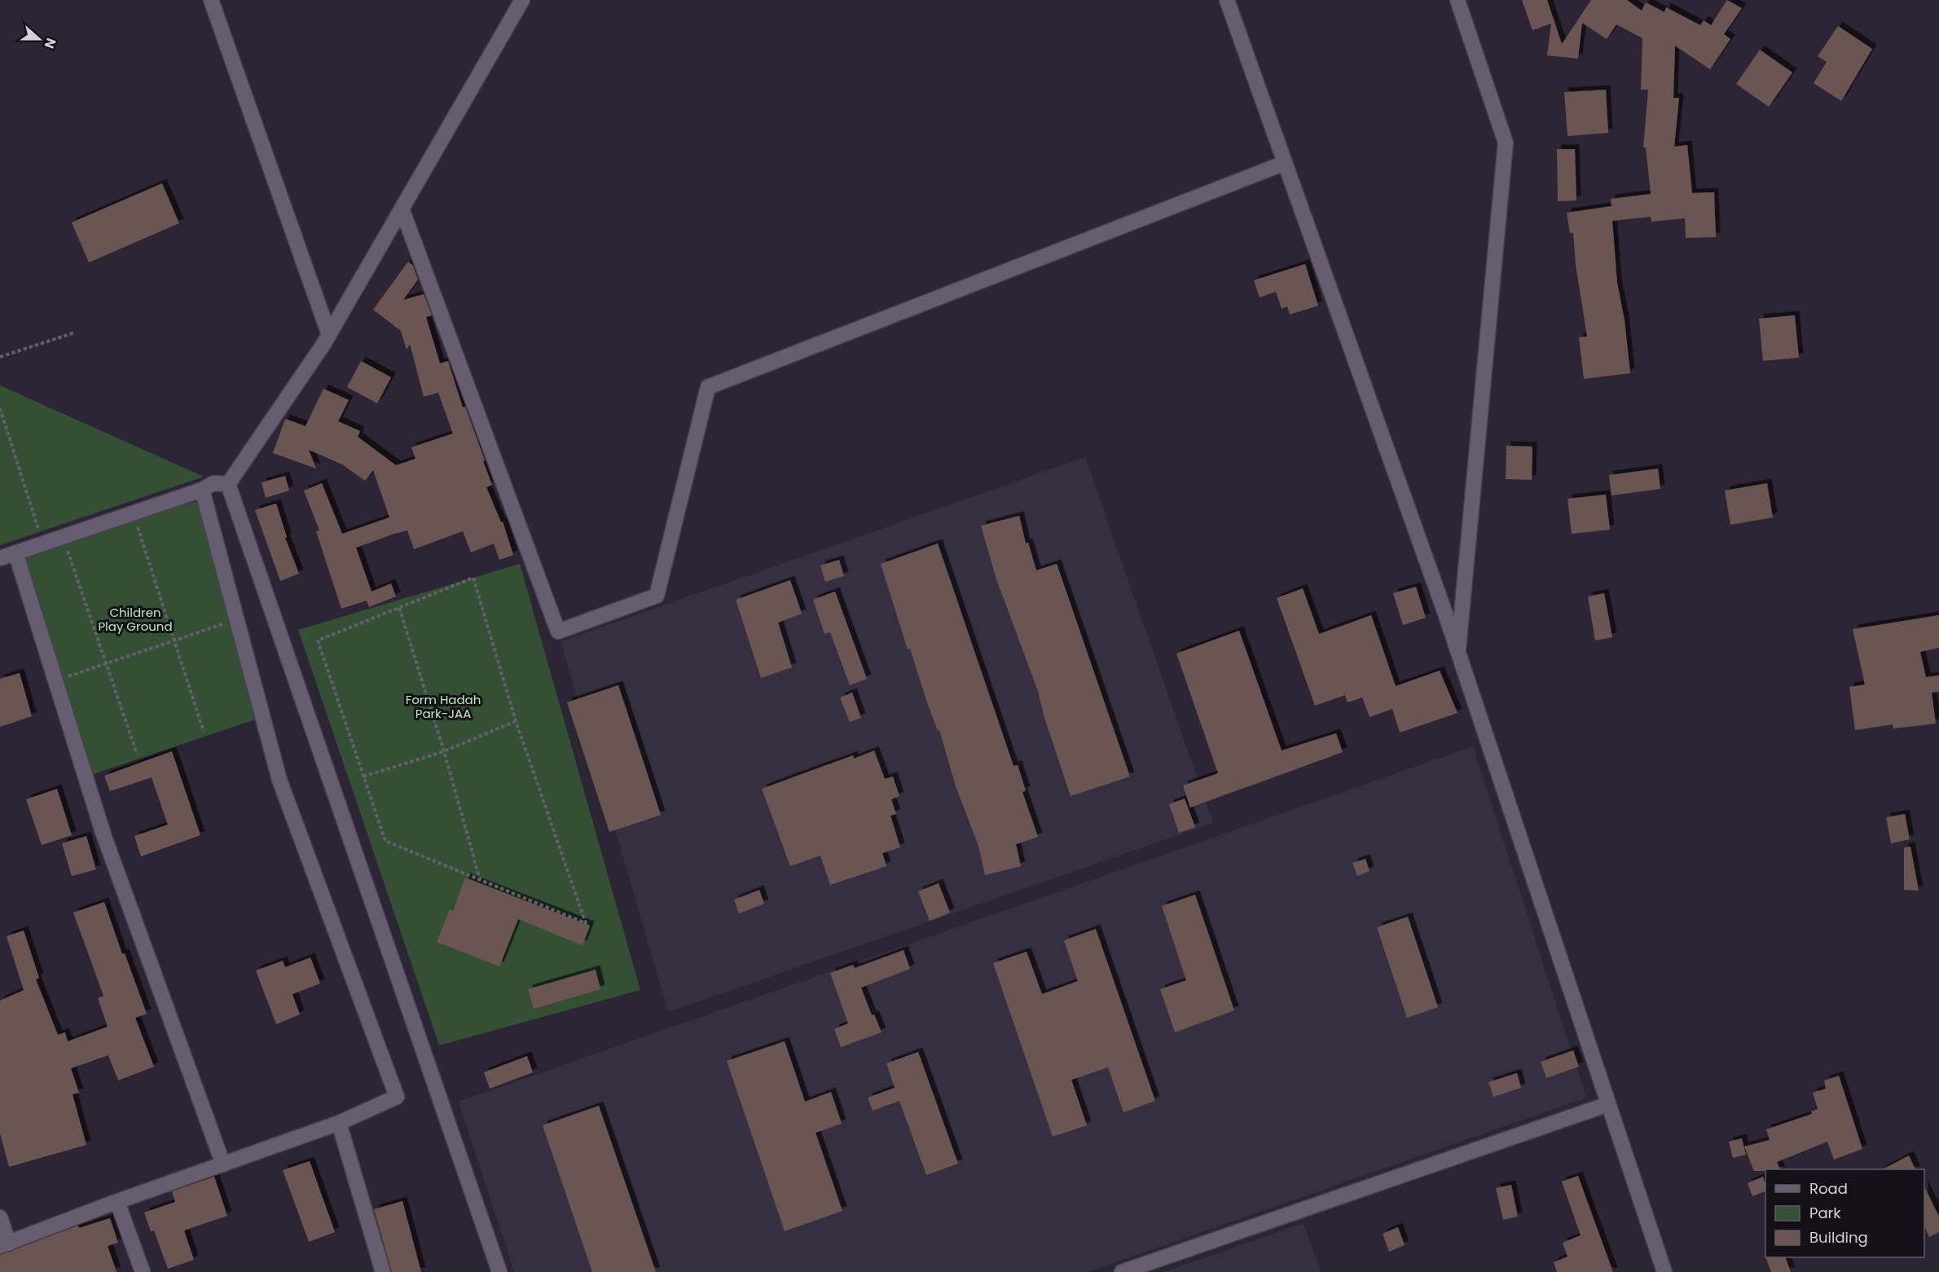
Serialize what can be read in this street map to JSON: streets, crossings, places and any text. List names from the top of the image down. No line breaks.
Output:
{"parks":["Children Play Ground","Form Hadah Park-JAA"],"legend":["Road","Park","Building"],"north":"right"}
